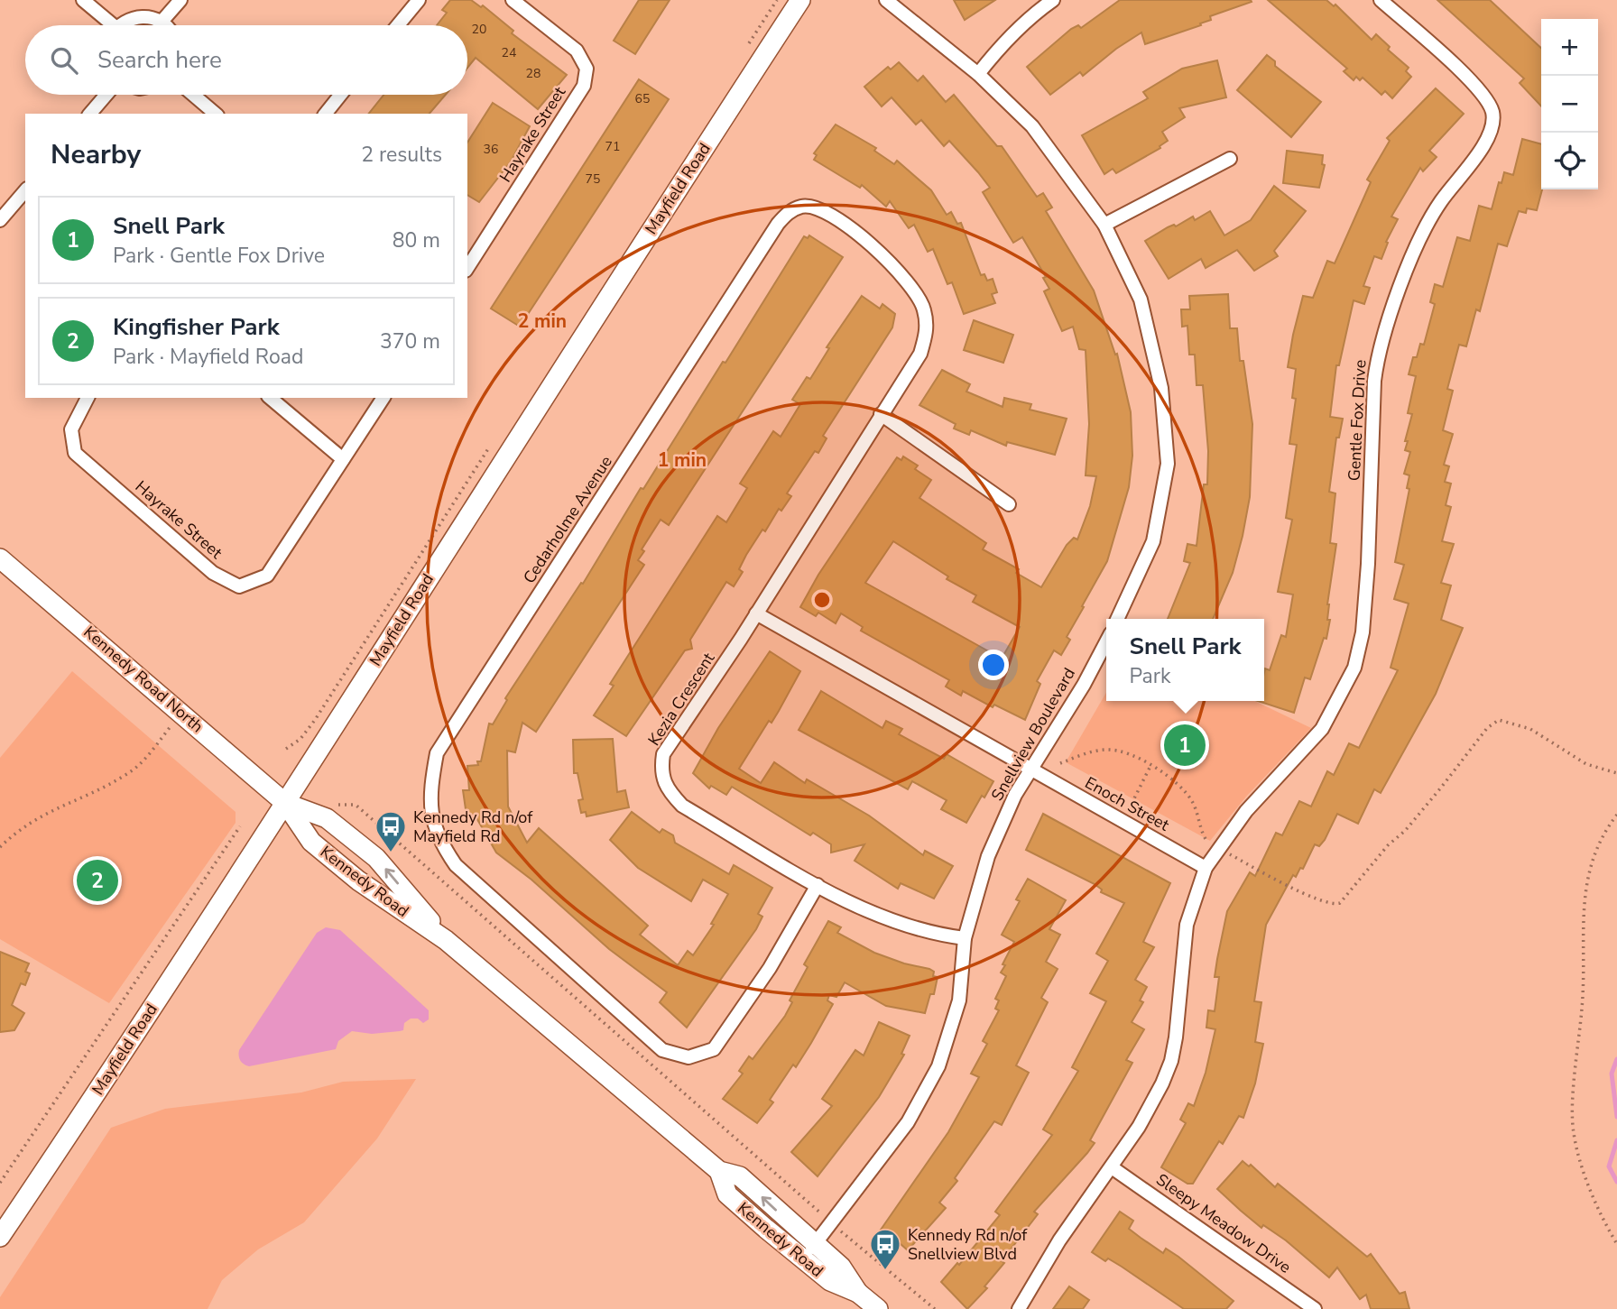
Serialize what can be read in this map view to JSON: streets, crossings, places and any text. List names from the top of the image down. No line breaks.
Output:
{"streets":{"main road":["Mayfield Road","Kennedy Road North","Kennedy Road"],"street":["Hayrake Street","Gentle Fox Drive","Cedarholme Avenue","Kezia Crescent","Snellview Boulevard","Enoch Street","Sleepy Meadow Drive"]},"crossings":[["Mayfield Road","Kennedy Road North"],["Mayfield Road","Kennedy Road"],["Gentle Fox Drive","Enoch Street"],["Cedarholme Avenue","Kezia Crescent"],["Kennedy Road North","Kennedy Road"],["Kezia Crescent","Snellview Boulevard"],["Snellview Boulevard","Enoch Street"],["Snellview Boulevard","Kennedy Road"]],"places":{"bus stop":["Kennedy Rd n/of Mayfield Rd","Kennedy Rd n/of Snellview Blvd"]},"house_numbers":["20","24","28","65","71","36","75"],"page":{"map_buttons":["+","−"],"search":"Search here","heading":["Nearby","2 results"],"list":[{"mark":"1","name":"Snell Park","note":"Park · Gentle Fox Drive","value":"80 m"},{"mark":"2","name":"Kingfisher Park","note":"Park · Mayfield Road","value":"370 m"}],"popup":["Snell Park","Park"],"pins":["1","2"]},"rings":["2 min","1 min"]}
